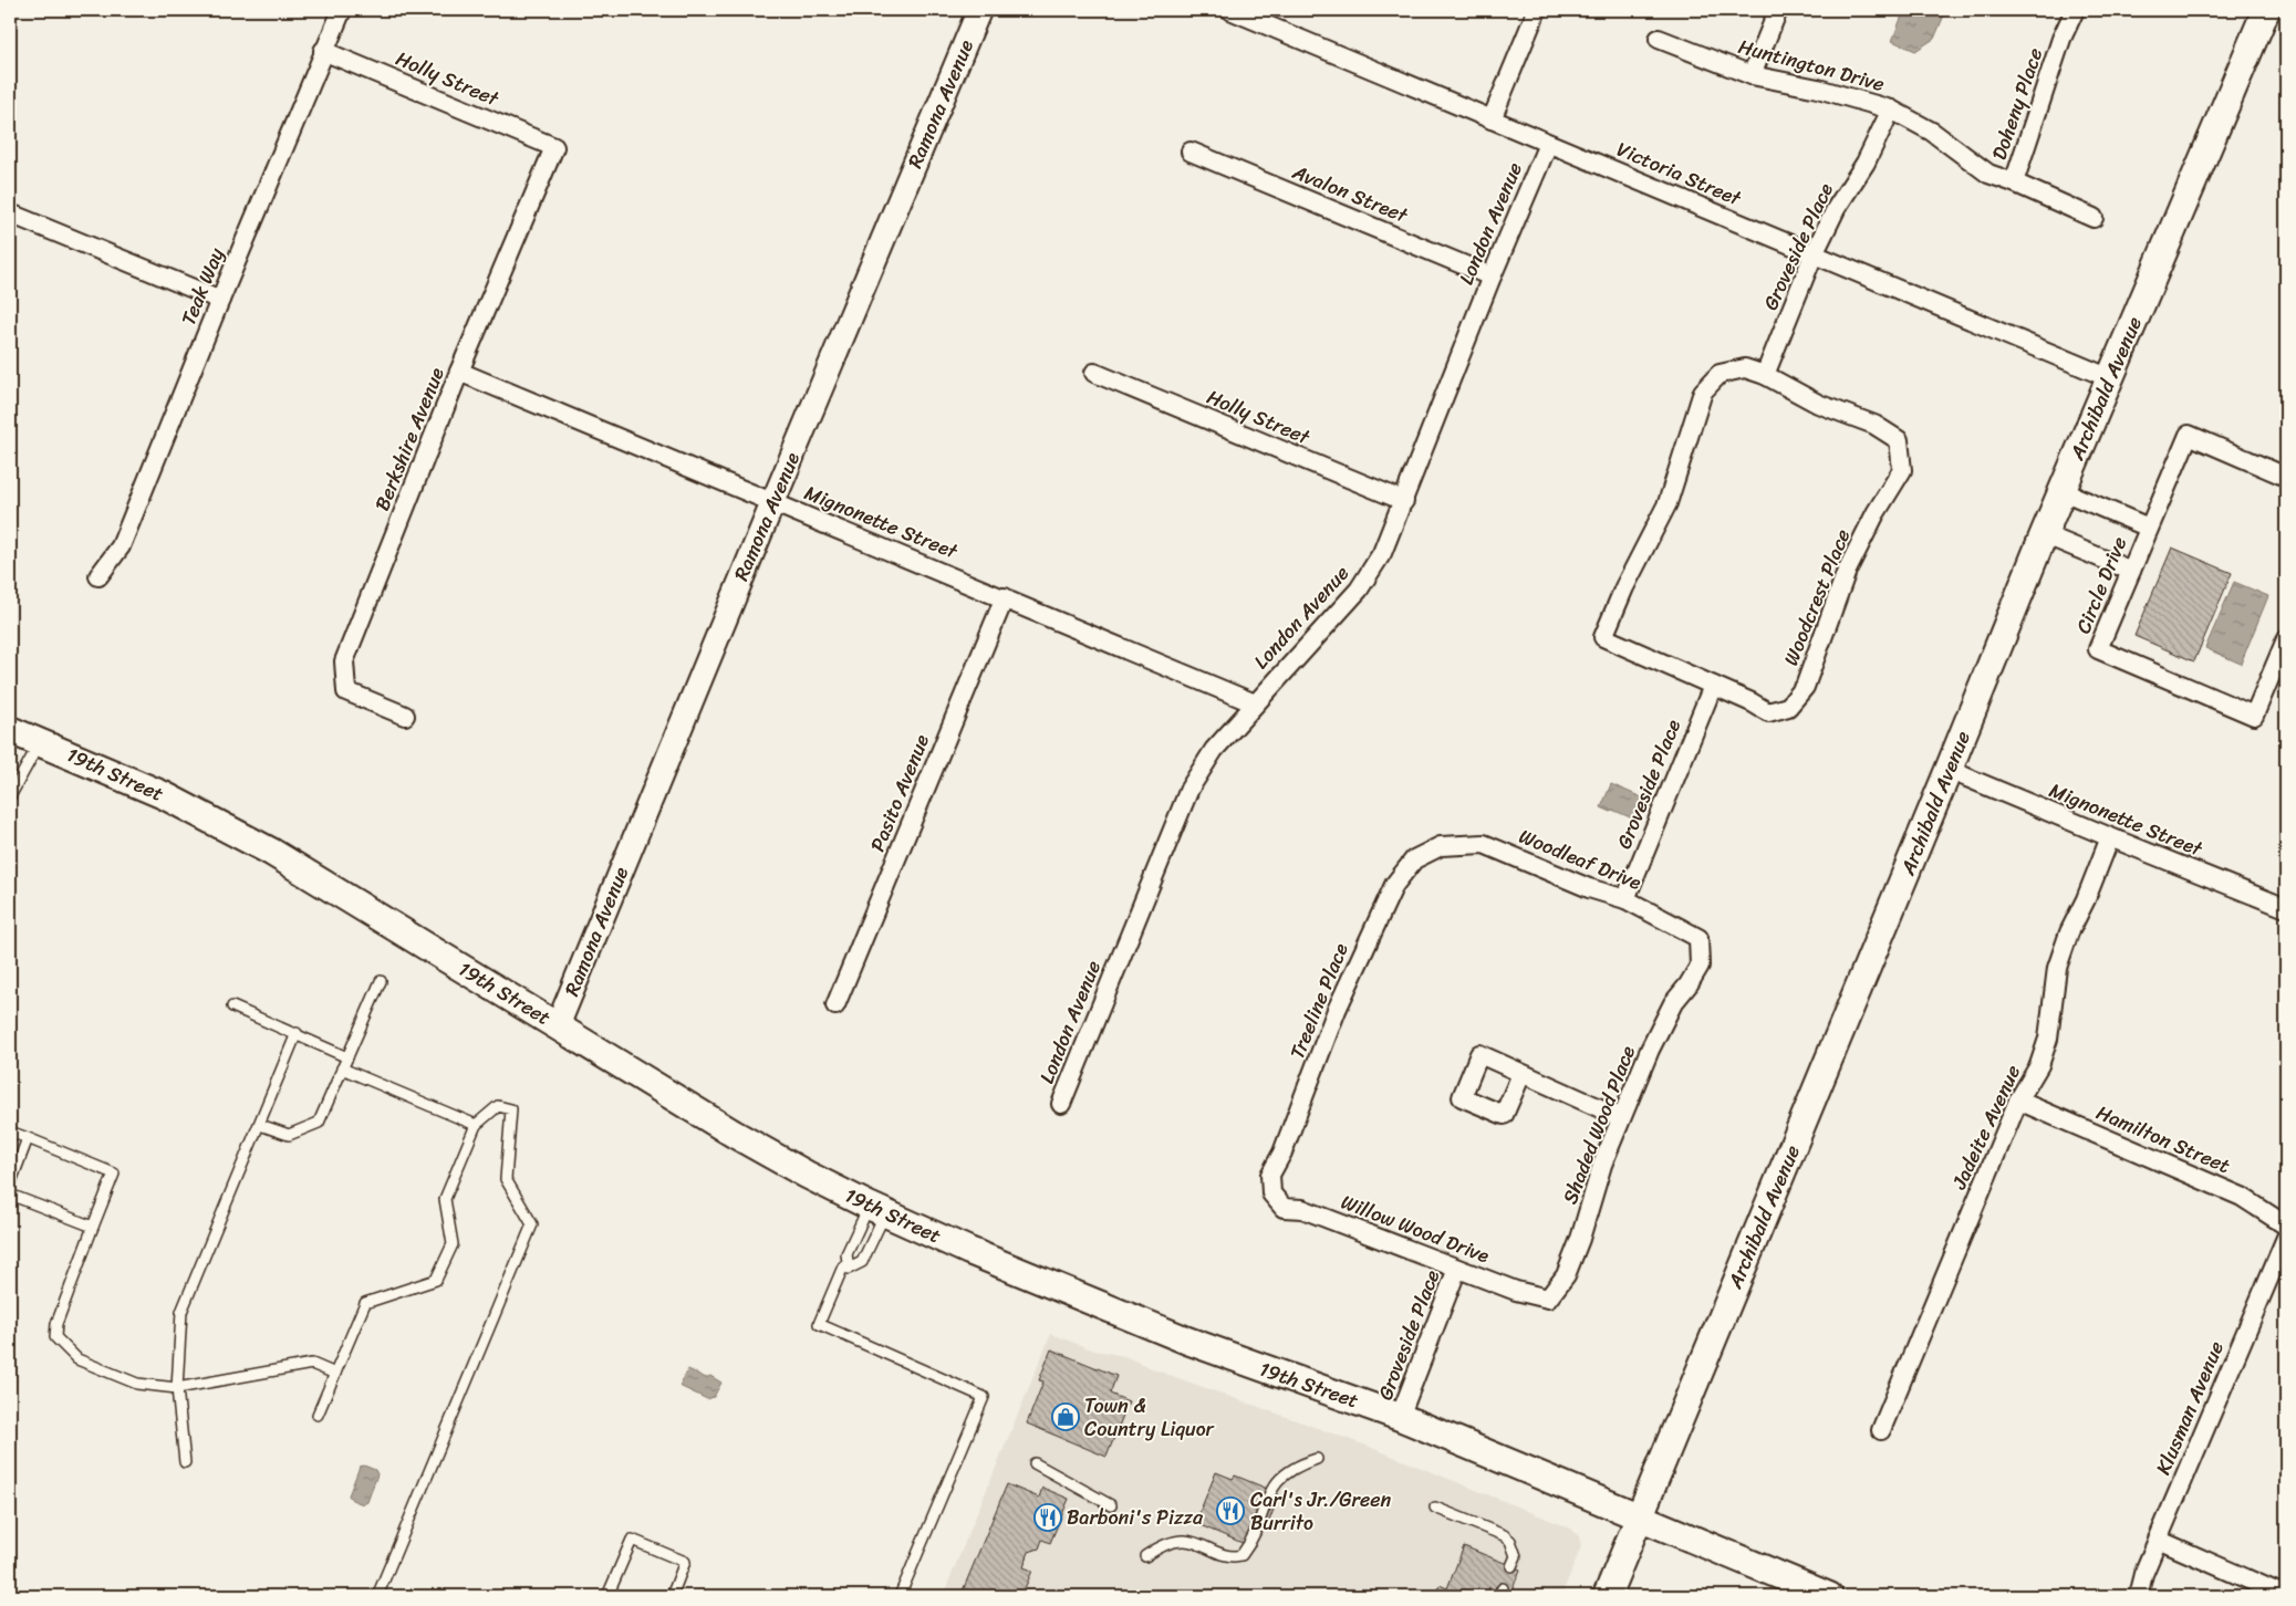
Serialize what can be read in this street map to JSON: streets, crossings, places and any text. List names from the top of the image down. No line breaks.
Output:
{"streets":{"main road":["Archibald Avenue","19th Street"],"street":["Huntington Drive","Holly Street","Ramona Avenue","Doheny Place","Victoria Street","Avalon Street","London Avenue","Groveside Place","Teak Way","Berkshire Avenue","Mignonette Street","Circle Drive","Woodcrest Place","Pasito Avenue","Woodleaf Drive","Treeline Place","Shaded Wood Place","Jadeite Avenue","Hamilton Street","Willow Wood Drive","Klusman Avenue"]},"crossings":[["Huntington Drive","Doheny Place"],["Huntington Drive","Groveside Place"],["Holly Street","London Avenue"],["Holly Street","Teak Way"],["Holly Street","Berkshire Avenue"],["Ramona Avenue","Mignonette Street"],["Ramona Avenue","19th Street"],["Victoria Street","London Avenue"],["Victoria Street","Groveside Place"],["Victoria Street","Archibald Avenue"],["Avalon Street","London Avenue"],["London Avenue","Mignonette Street"],["Groveside Place","Woodcrest Place"],["Groveside Place","19th Street"],["Groveside Place","Woodleaf Drive"],["Groveside Place","Willow Wood Drive"],["Archibald Avenue","Mignonette Street"],["Archibald Avenue","19th Street"],["Berkshire Avenue","Mignonette Street"],["Mignonette Street","Pasito Avenue"],["Mignonette Street","Jadeite Avenue"],["Woodleaf Drive","Treeline Place"],["Woodleaf Drive","Shaded Wood Place"],["Treeline Place","Willow Wood Drive"],["Shaded Wood Place","Willow Wood Drive"],["Jadeite Avenue","Hamilton Street"]],"places":{"shop":["Town & Country Liquor"],"restaurant":["Carl's Jr./Green Burrito","Barboni's Pizza"]}}
